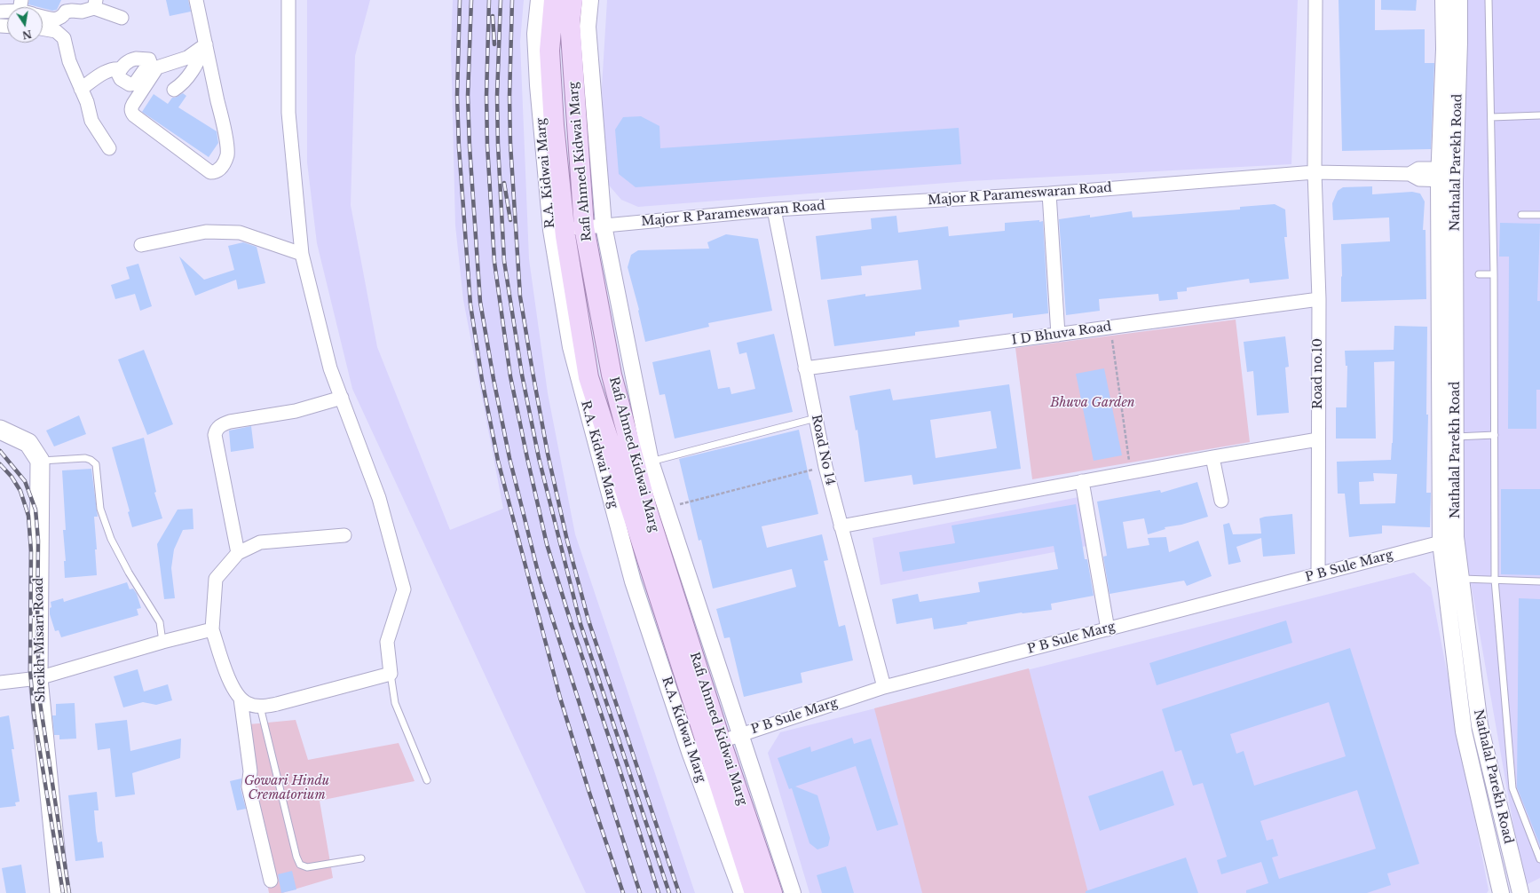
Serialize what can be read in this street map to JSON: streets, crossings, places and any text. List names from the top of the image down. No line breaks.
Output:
{"streets":{"main road":["Rafi Ahmed Kidwai Marg","Sheikh Misari Road"],"street":["Nathalal Parekh Road","R.A. Kidwai Marg","Major R Parameswaran Road","I D Bhuva Road","Road no.10","Road No 14","P B Sule Marg"]},"crossings":[["Rafi Ahmed Kidwai Marg","Major R Parameswaran Road"],["Rafi Ahmed Kidwai Marg","P B Sule Marg"],["Nathalal Parekh Road","Major R Parameswaran Road"],["Nathalal Parekh Road","P B Sule Marg"],["R.A. Kidwai Marg","Major R Parameswaran Road"],["R.A. Kidwai Marg","P B Sule Marg"],["Major R Parameswaran Road","Road no.10"],["Major R Parameswaran Road","Road No 14"],["I D Bhuva Road","Road no.10"],["I D Bhuva Road","Road No 14"],["Road no.10","P B Sule Marg"],["Road No 14","P B Sule Marg"]],"parks":["Bhuva Garden","Gowari Hindu Crematorium"],"north":"bottom"}
